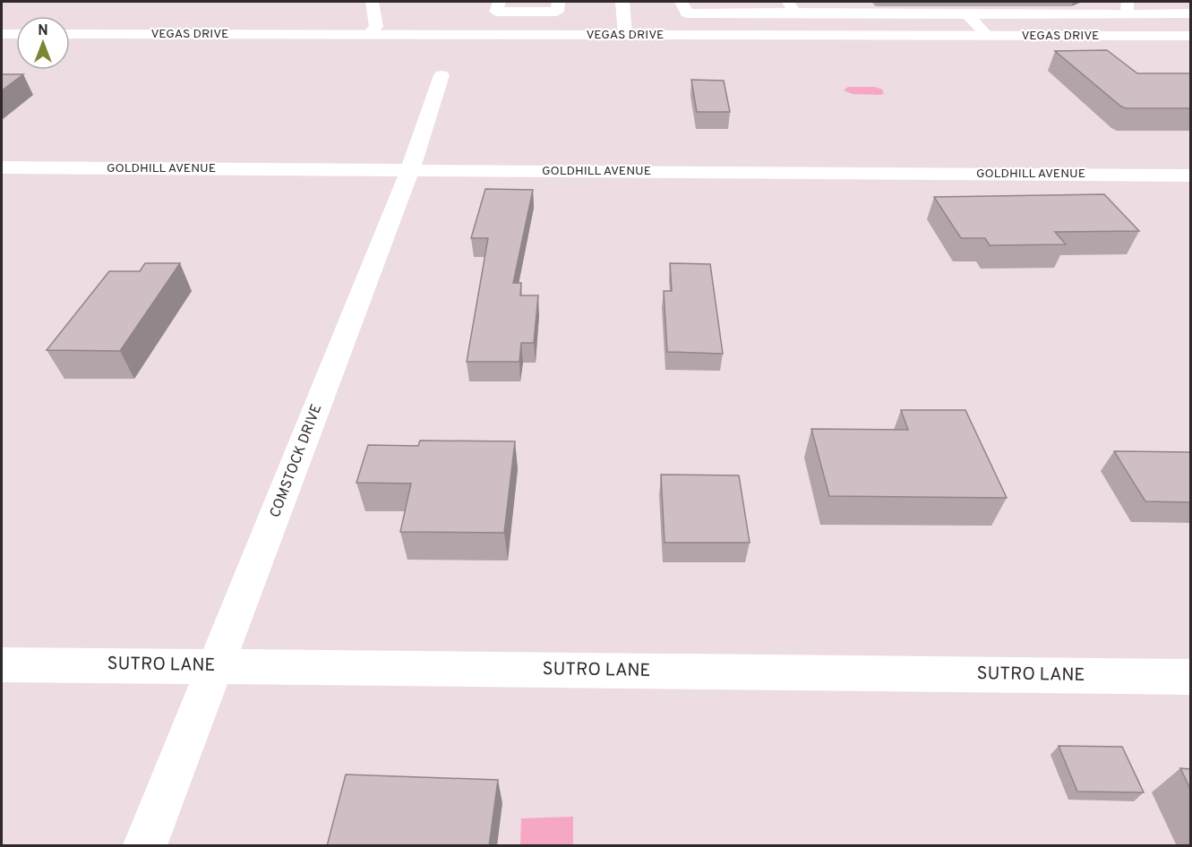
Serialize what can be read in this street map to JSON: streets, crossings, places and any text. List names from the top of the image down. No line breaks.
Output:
{"streets":{"street":["VEGAS DRIVE","GOLDHILL AVENUE","COMSTOCK DRIVE","SUTRO LANE"]},"crossings":[["VEGAS DRIVE","COMSTOCK DRIVE"],["GOLDHILL AVENUE","COMSTOCK DRIVE"],["COMSTOCK DRIVE","SUTRO LANE"]],"north":"top"}
